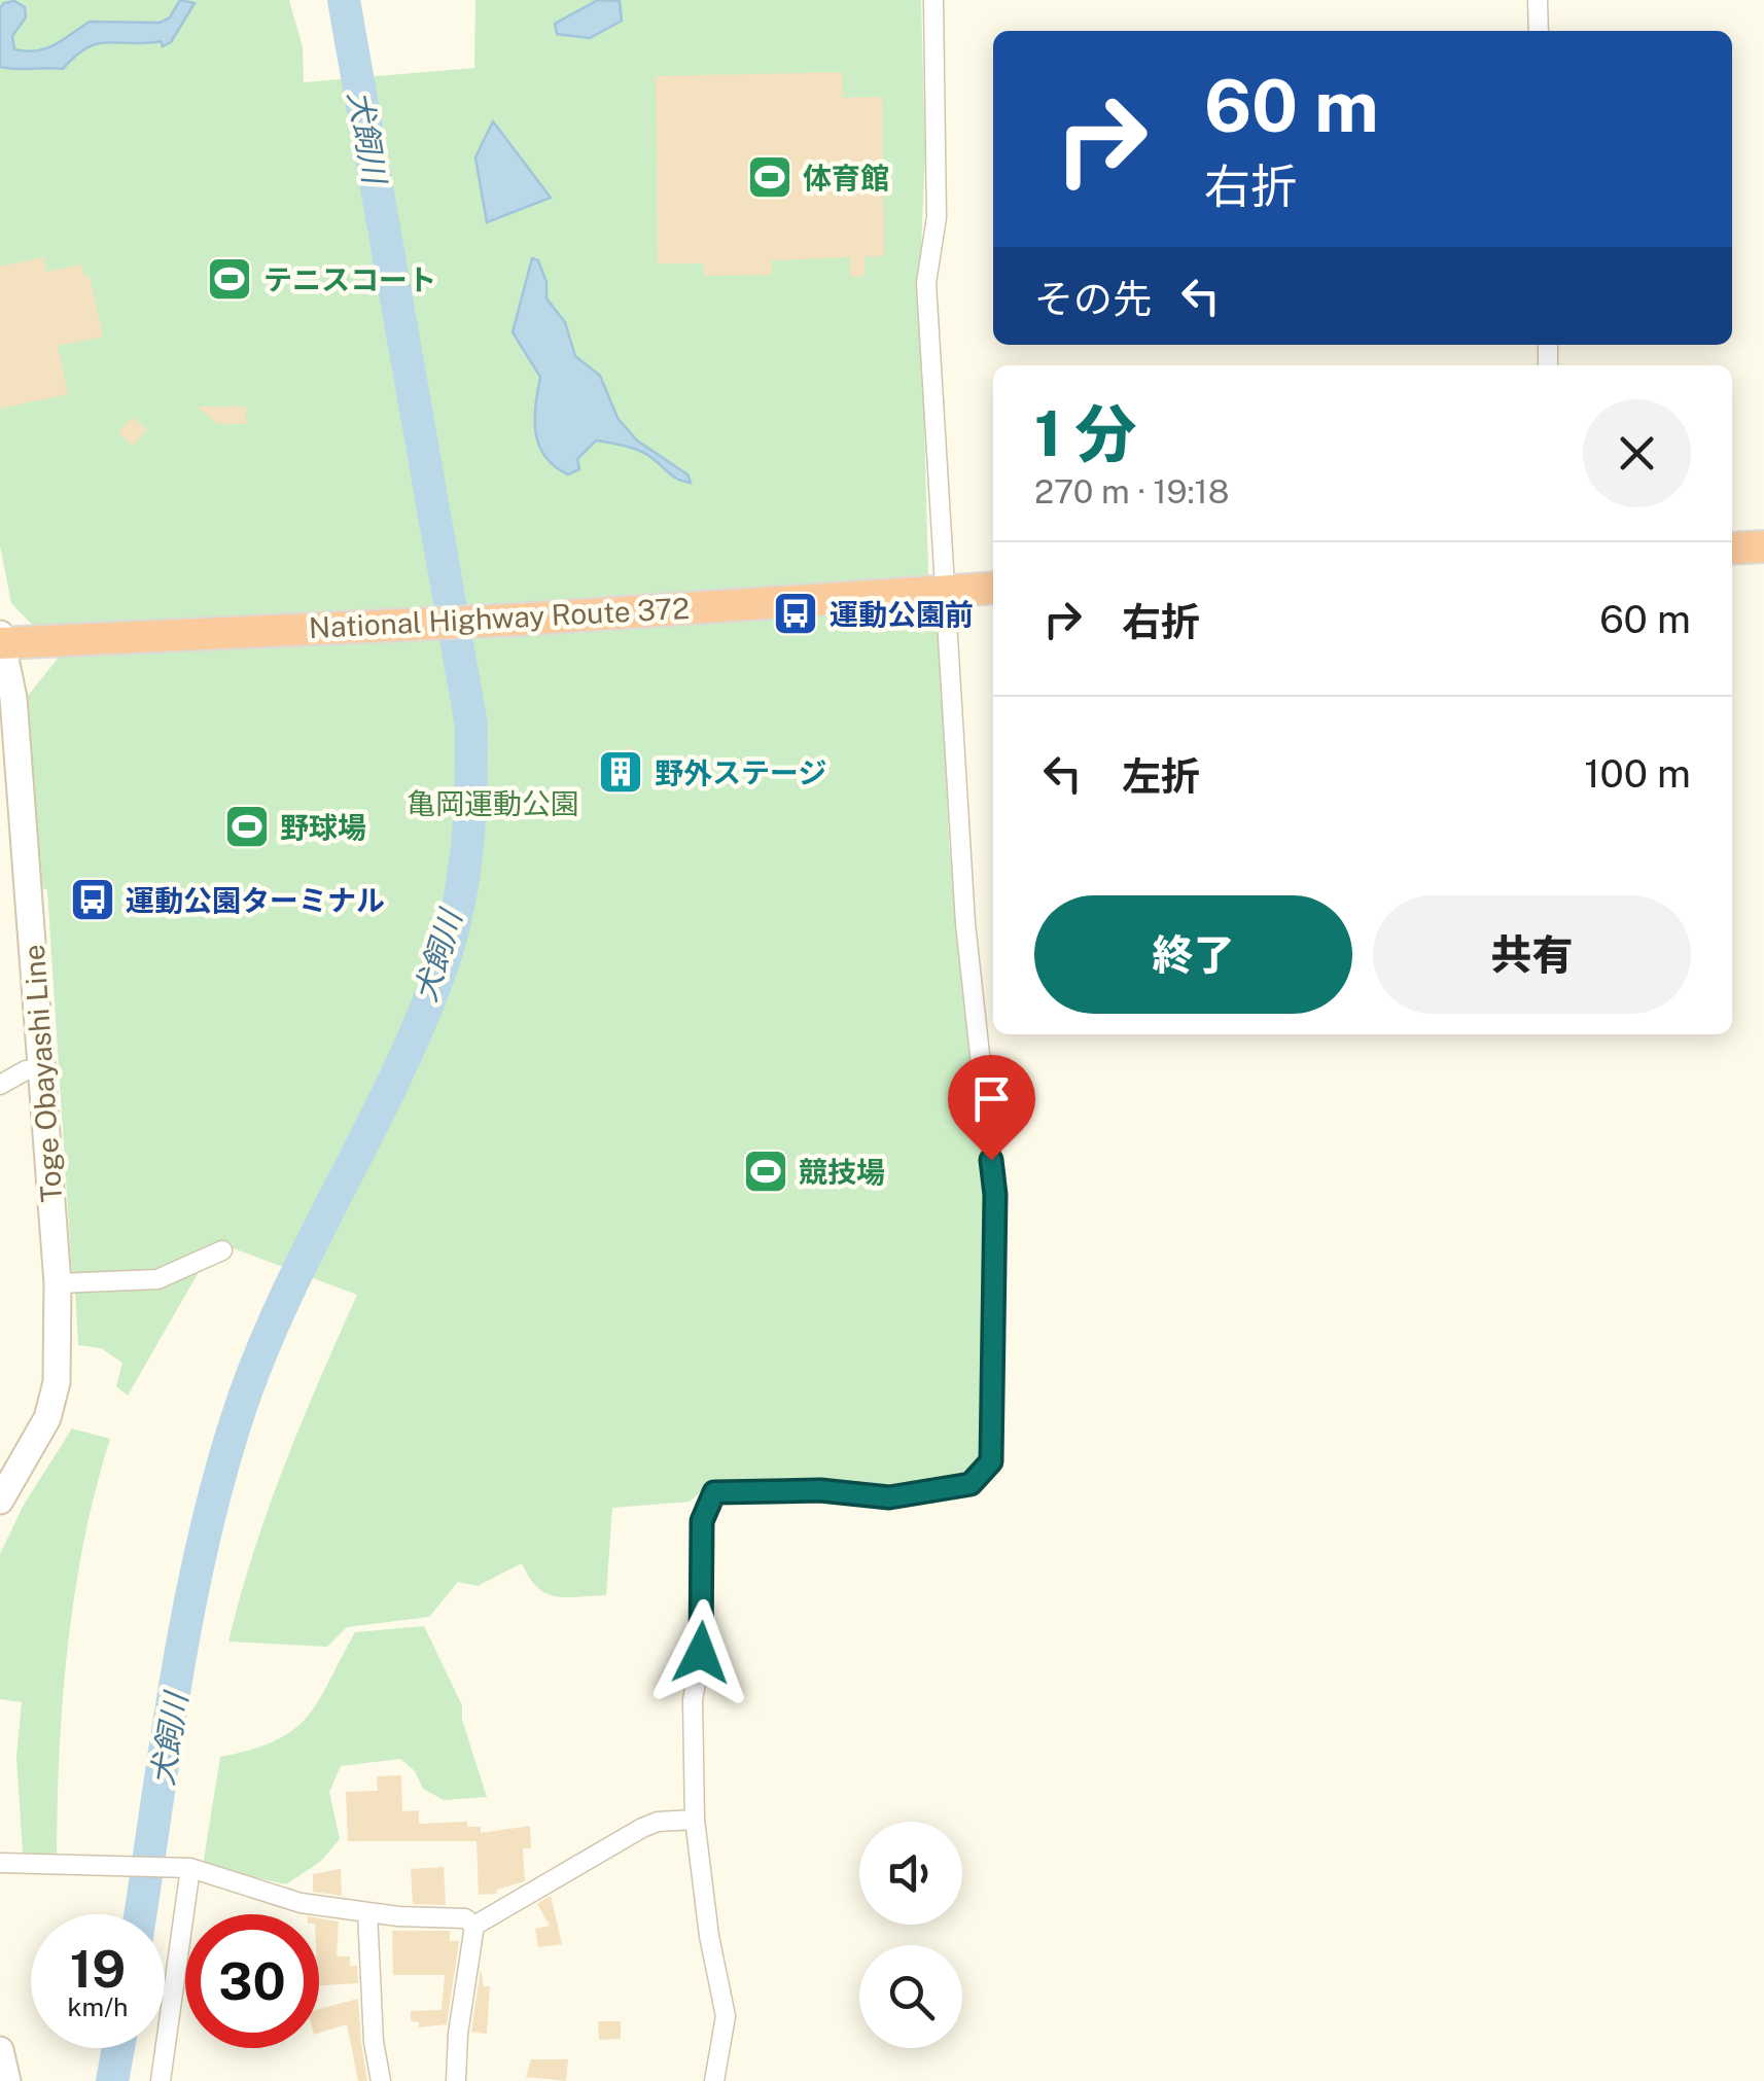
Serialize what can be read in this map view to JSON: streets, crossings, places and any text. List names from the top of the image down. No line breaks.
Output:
{"streets":{"highway":["National Highway Route 372"],"main road":["Toge Obayashi Line"]},"crossings":[["National Highway Route 372","Toge Obayashi Line"]],"water":["犬飼川"],"parks":["亀岡運動公園"],"places":{"sports":["体育館","テニスコート","野球場","競技場"],"bus stop":["運動公園前","運動公園ターミナル"],"building":["野外ステージ"]},"page":{"turn":["60 m","右折"],"then":"その先","heading":["1 分","270 m · 19:18"],"list":[{"name":"右折","value":"60 m"},{"name":"左折","value":"100 m"}],"buttons":["終了","共有"],"speed":"19 km/h","limit":"30"}}
